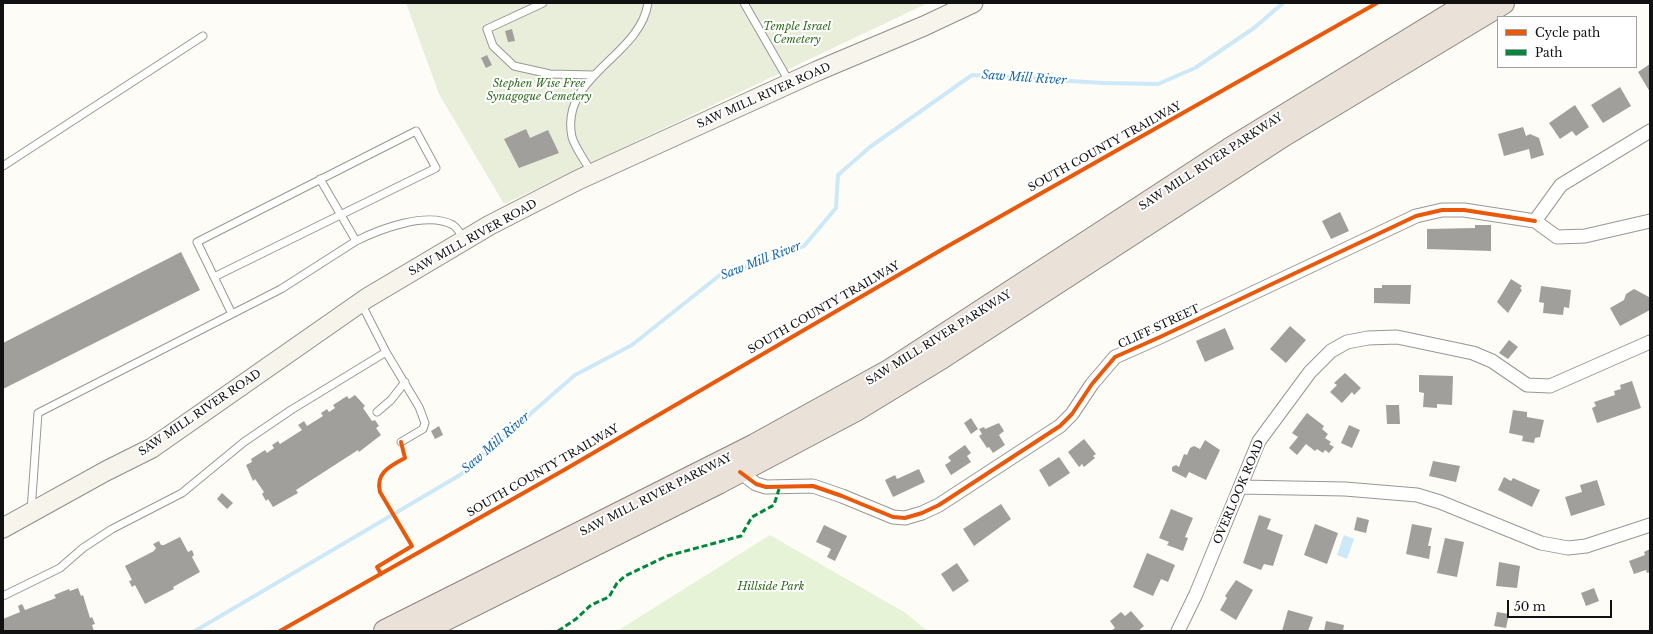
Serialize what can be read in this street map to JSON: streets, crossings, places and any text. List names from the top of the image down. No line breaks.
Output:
{"streets":{"highway":["SAW MILL RIVER PARKWAY"],"main road":["SAW MILL RIVER ROAD"],"street":["CLIFF STREET","OVERLOOK ROAD"],"cycle path":["SOUTH COUNTY TRAILWAY"]},"crossings":[["SAW MILL RIVER PARKWAY","CLIFF STREET"]],"water":["Saw Mill River"],"parks":["Temple Israel Cemetery","Stephen Wise Free Synagogue Cemetery","Hillside Park"],"legend":["Cycle path","Path"],"scale_bar":"50 m"}
